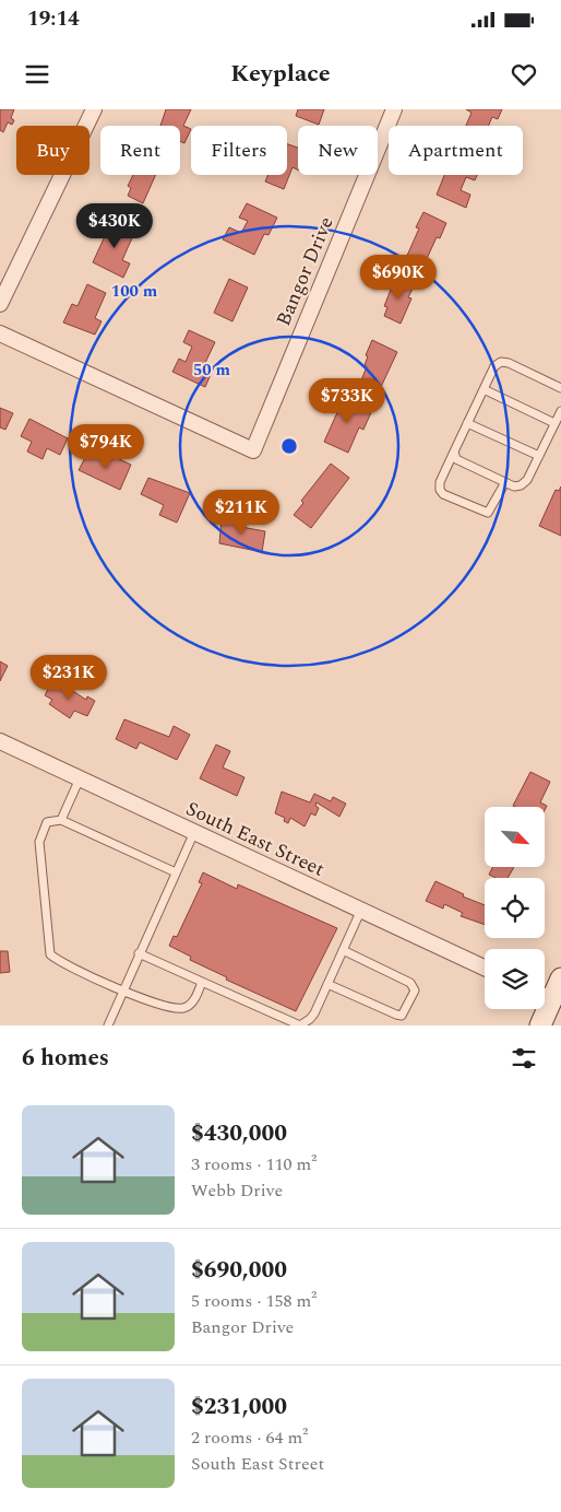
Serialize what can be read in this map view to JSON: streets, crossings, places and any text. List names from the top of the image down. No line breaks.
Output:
{"streets":{"street":["Bangor Drive","South East Street"]},"north":"bottom right","page":{"status":"19:14","header":"Keyplace","chip":["Buy","Rent","Filters","New","Apartment"],"price":["$430K","$690K","$733K","$794K","$211K","$231K"],"heading":"6 homes","list":[{"name":"$430,000","note":"3 rooms · 110 m² · Webb Drive"},{"name":"$690,000","note":"5 rooms · 158 m² · Bangor Drive"},{"name":"$231,000","note":"2 rooms · 64 m² · South East Street"}]},"rings":["100 m","50 m"]}
